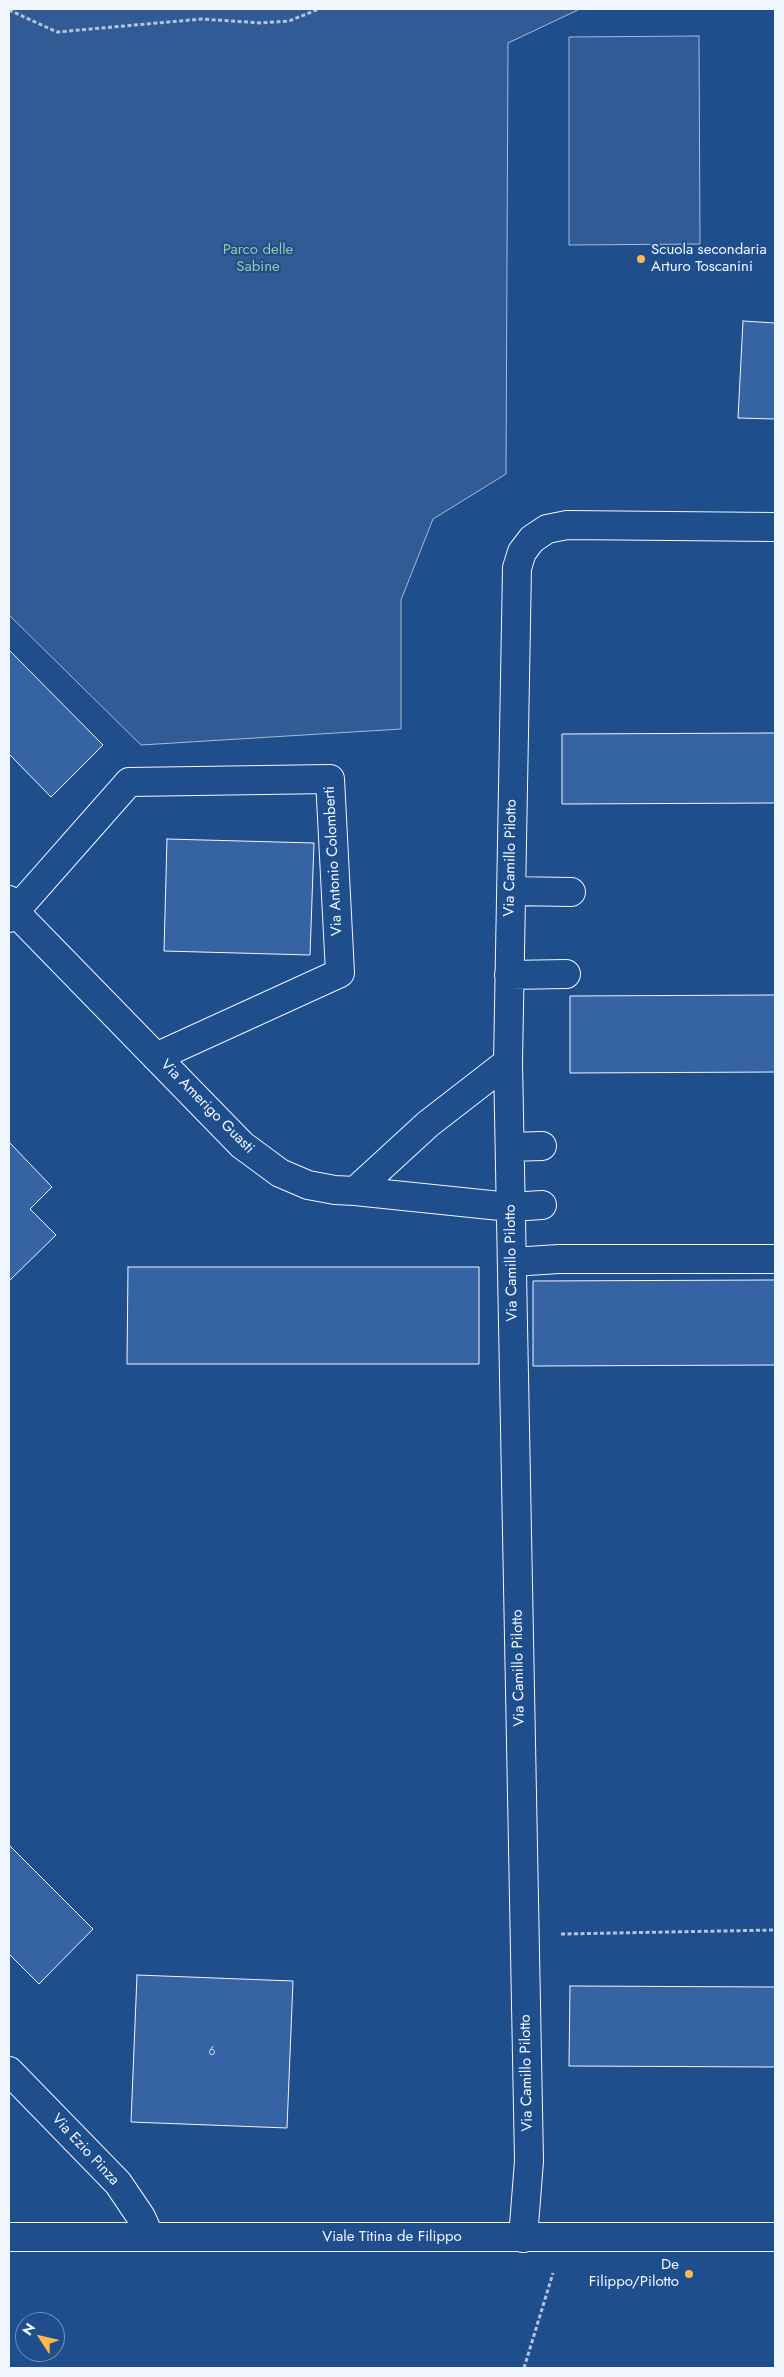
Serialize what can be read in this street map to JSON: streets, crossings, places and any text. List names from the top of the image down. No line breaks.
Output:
{"streets":{"street":["Via Camillo Pilotto","Via Antonio Colomberti","Via Amerigo Guasti","Via Ezio Pinza","Viale Titina de Filippo"]},"crossings":[["Via Camillo Pilotto","Via Amerigo Guasti"],["Via Camillo Pilotto","Viale Titina de Filippo"],["Via Antonio Colomberti","Via Amerigo Guasti"],["Via Ezio Pinza","Viale Titina de Filippo"]],"parks":["Parco delle Sabine"],"places":["Scuola secondaria Arturo Toscanini","De Filippo/Pilotto"],"house_numbers":["6"],"north":"top left"}
